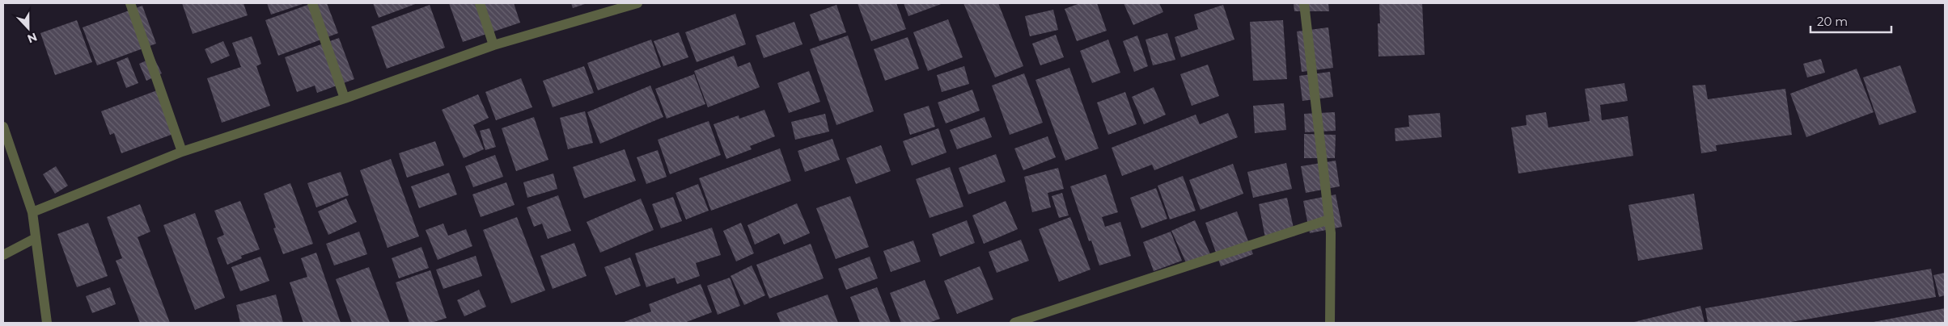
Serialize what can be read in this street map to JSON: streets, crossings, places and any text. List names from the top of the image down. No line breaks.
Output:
{"scale_bar":"20 m","north":"bottom"}
